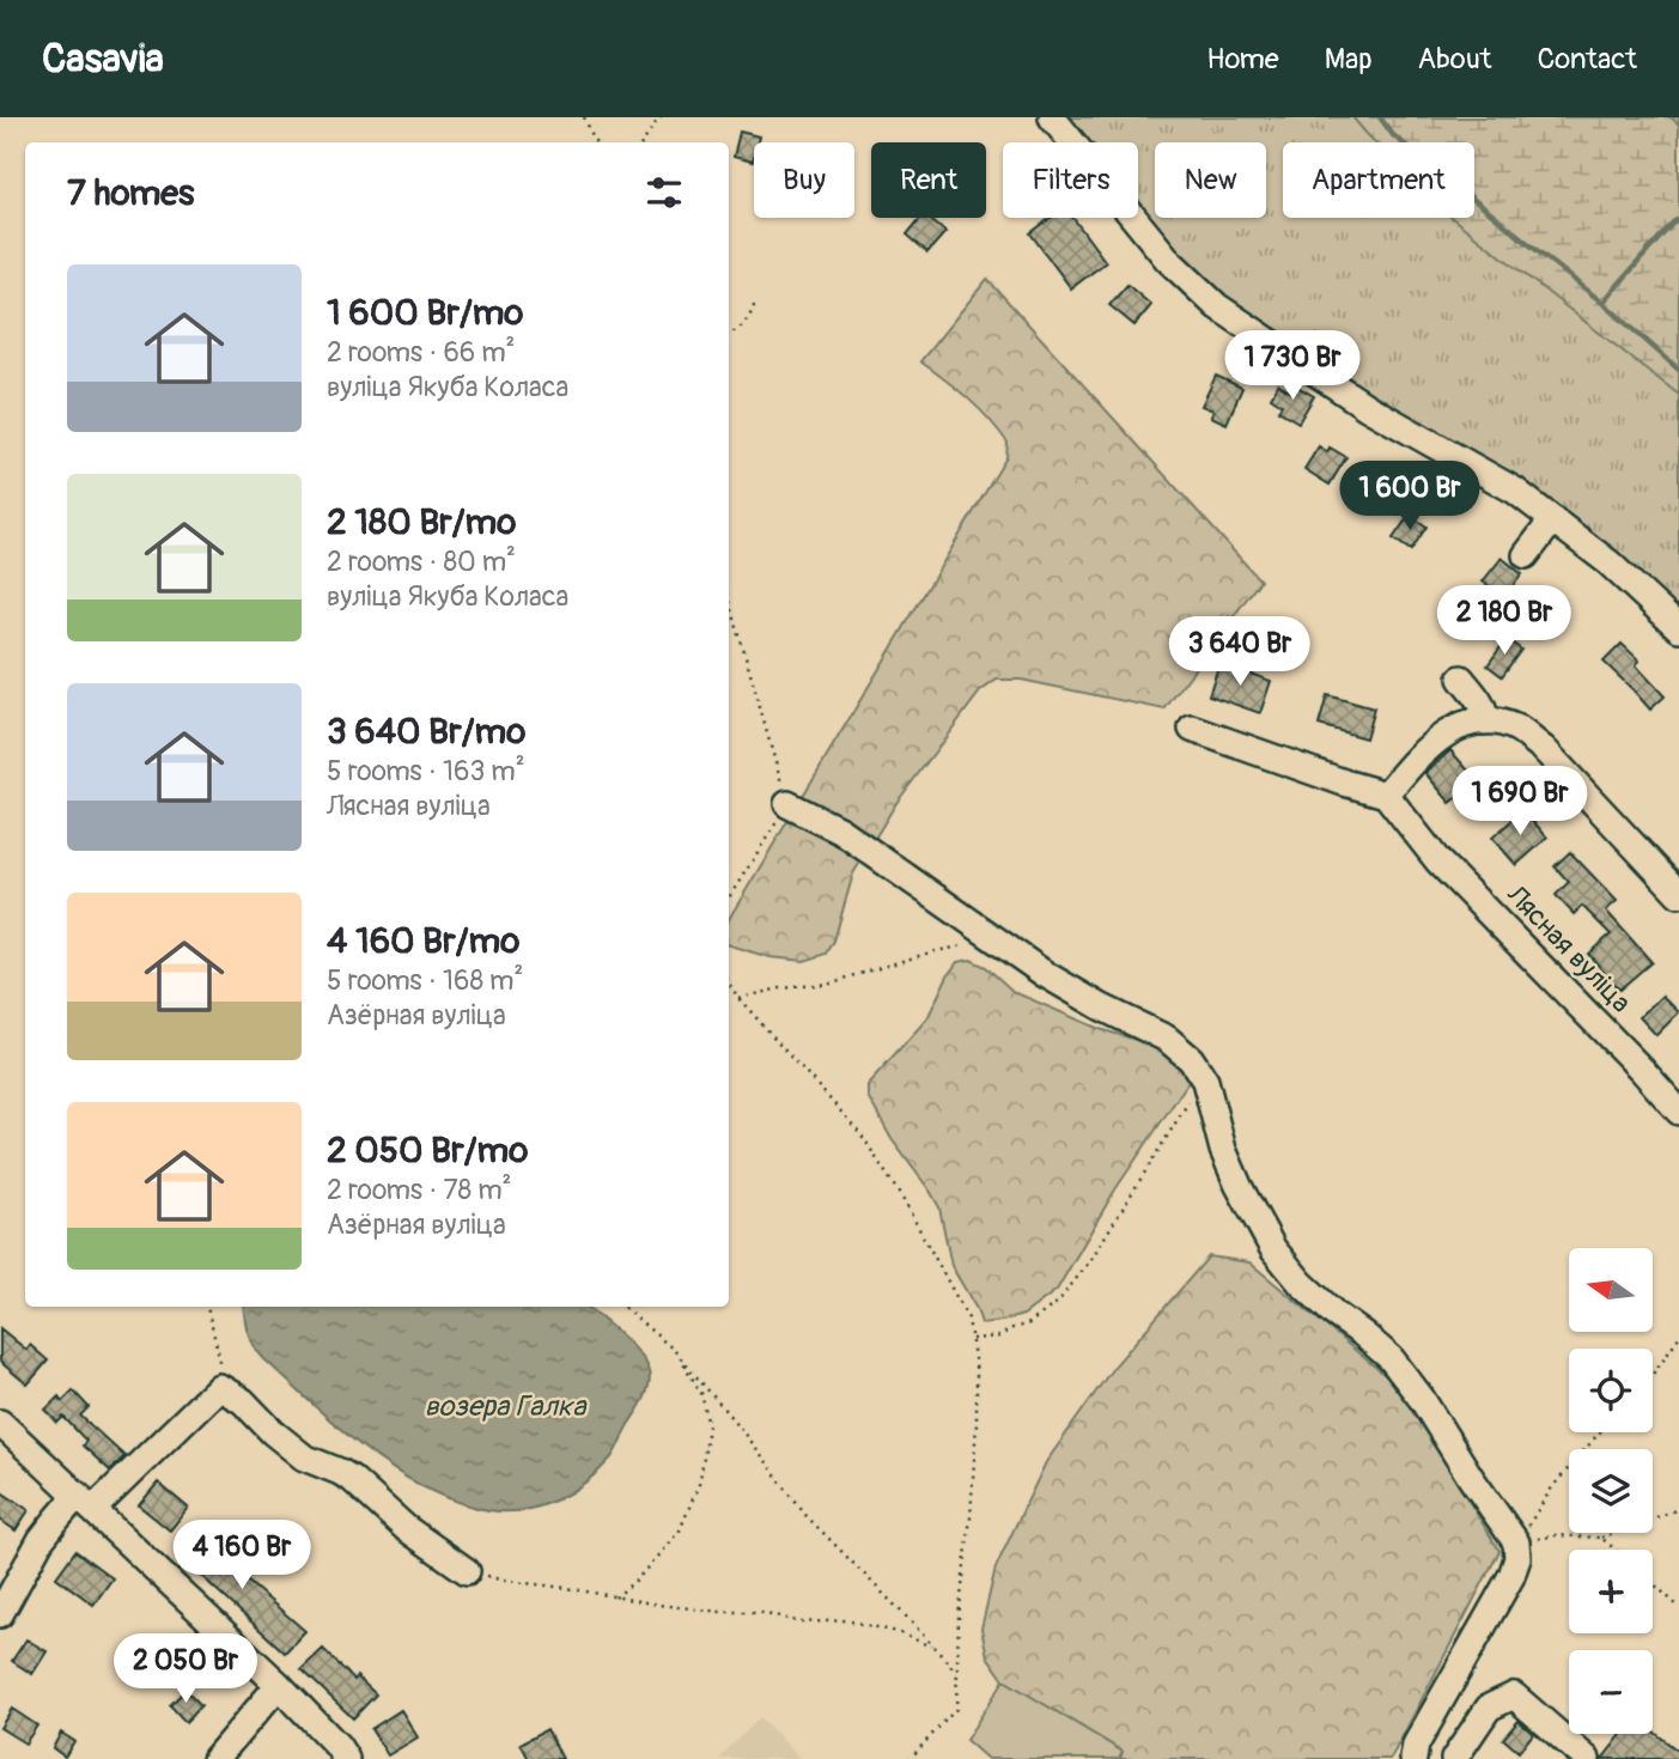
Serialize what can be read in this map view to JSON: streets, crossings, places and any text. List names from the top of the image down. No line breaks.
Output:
{"streets":{"street":["Лясная вуліца"]},"water":["возера Галка"],"north":"left","page":{"header":"Casavia","nav":["Home","Map","About","Contact"],"chip":["Buy","Rent","Filters","New","Apartment"],"heading":"7 homes","list":[{"name":"1 600 Br/mo","note":"2 rooms · 66 m² · вуліца Якуба Коласа"},{"name":"2 180 Br/mo","note":"2 rooms · 80 m² · вуліца Якуба Коласа"},{"name":"3 640 Br/mo","note":"5 rooms · 163 m² · Лясная вуліца"},{"name":"4 160 Br/mo","note":"5 rooms · 168 m² · Азёрная вуліца"},{"name":"2 050 Br/mo","note":"2 rooms · 78 m² · Азёрная вуліца"}],"price":["1 730 Br","1 600 Br","2 180 Br","3 640 Br","1 690 Br","4 160 Br","2 050 Br"],"map_buttons":["+","−"]}}
